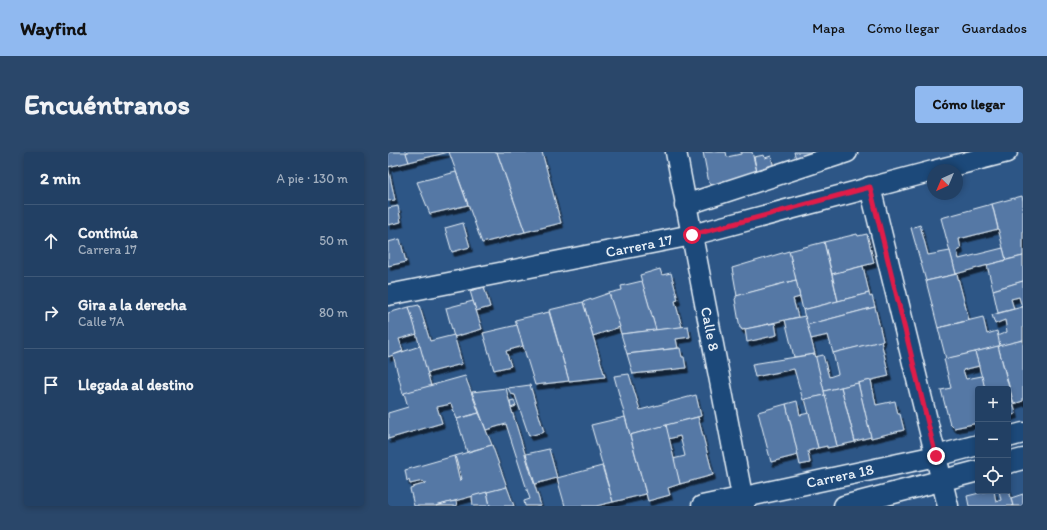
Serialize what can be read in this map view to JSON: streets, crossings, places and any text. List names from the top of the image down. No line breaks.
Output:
{"streets":{"street":["Carrera 17","Calle 8","Carrera 18"]},"crossings":[["Carrera 17","Calle 8"],["Calle 8","Carrera 18"]],"north":"bottom left","page":{"header":"Wayfind","nav":["Mapa","Cómo llegar","Guardados"],"buttons":"Cómo llegar","title":"Encuéntranos","heading":["2 min","A pie · 130 m"],"list":[["Continúa","Carrera 17","50 m"],["Gira a la derecha","Calle 7A","80 m"],"Llegada al destino"],"map_buttons":["+","−"]}}
